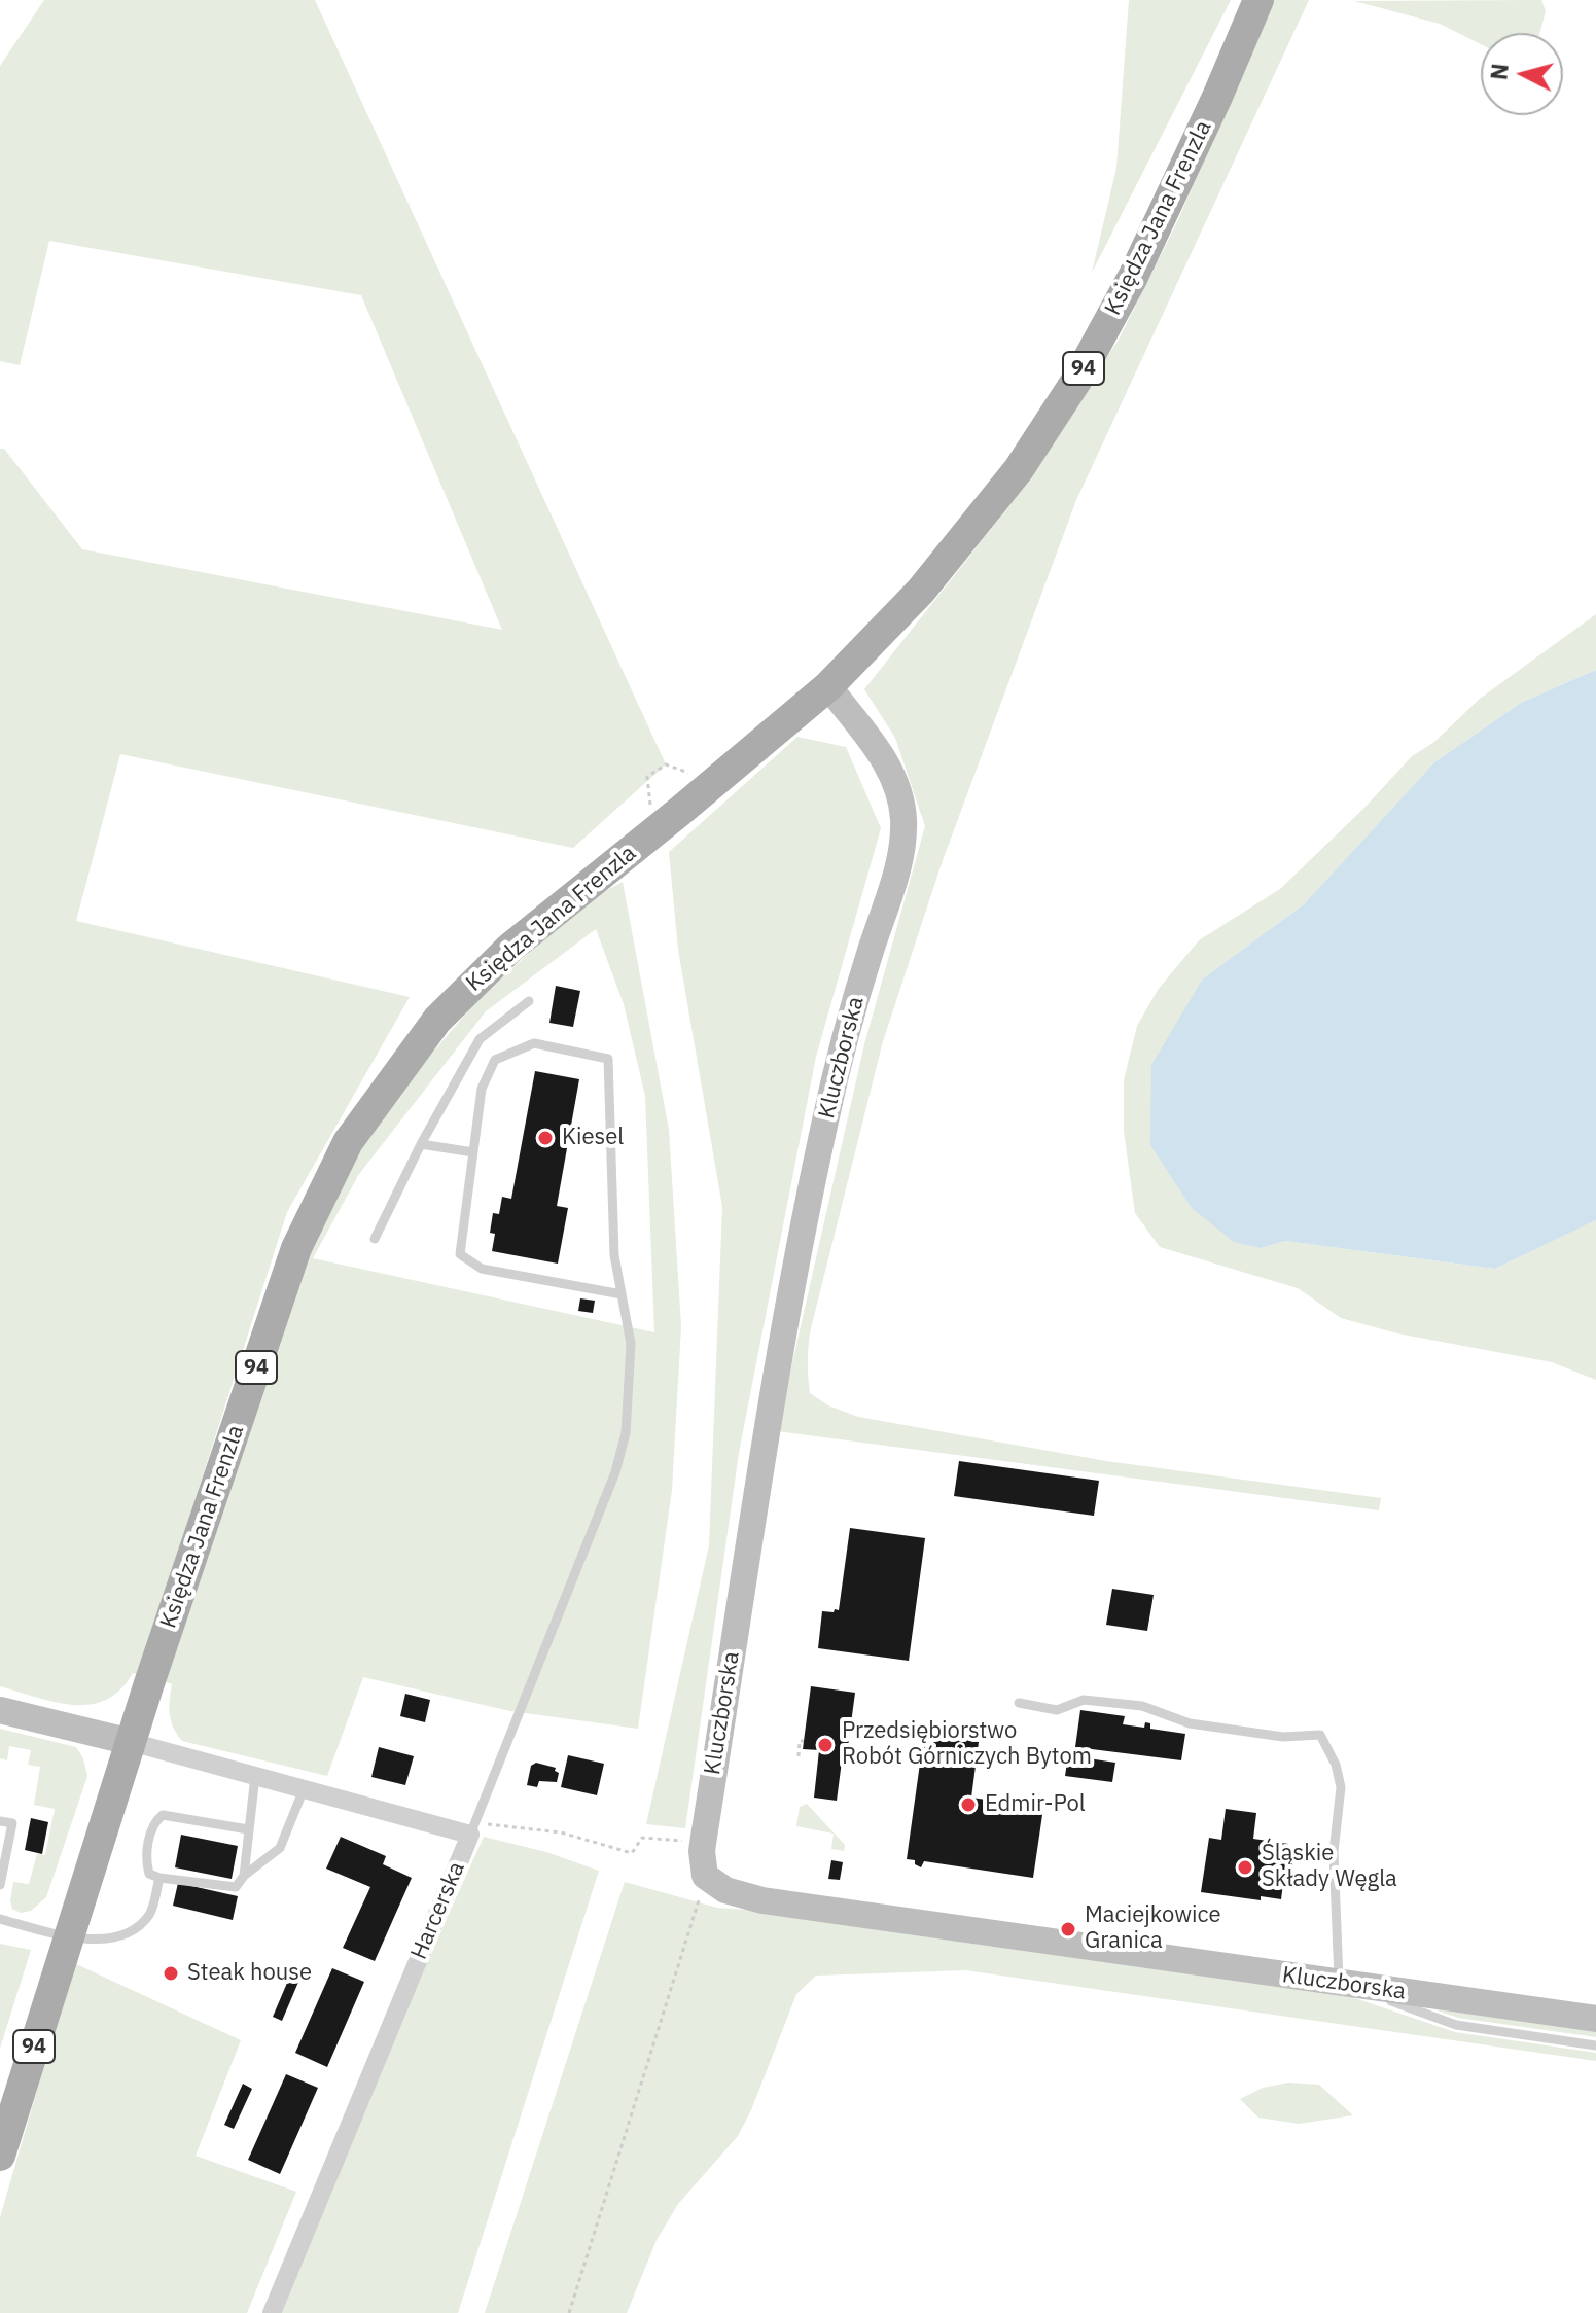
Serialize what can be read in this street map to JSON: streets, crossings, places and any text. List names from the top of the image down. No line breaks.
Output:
{"streets":{"main road":["Księdza Jana Frenzla","94"],"street":["Kluczborska","Harcerska"]},"crossings":[["Księdza Jana Frenzla","Kluczborska"],["Księdza Jana Frenzla","Harcerska"]],"places":["Kiesel","Przedsiębiorstwo Robót Górniczych Bytom","Edmir-Pol","Śląskie Składy Węgla","Maciejkowice Granica","Steak house"],"north":"left"}
